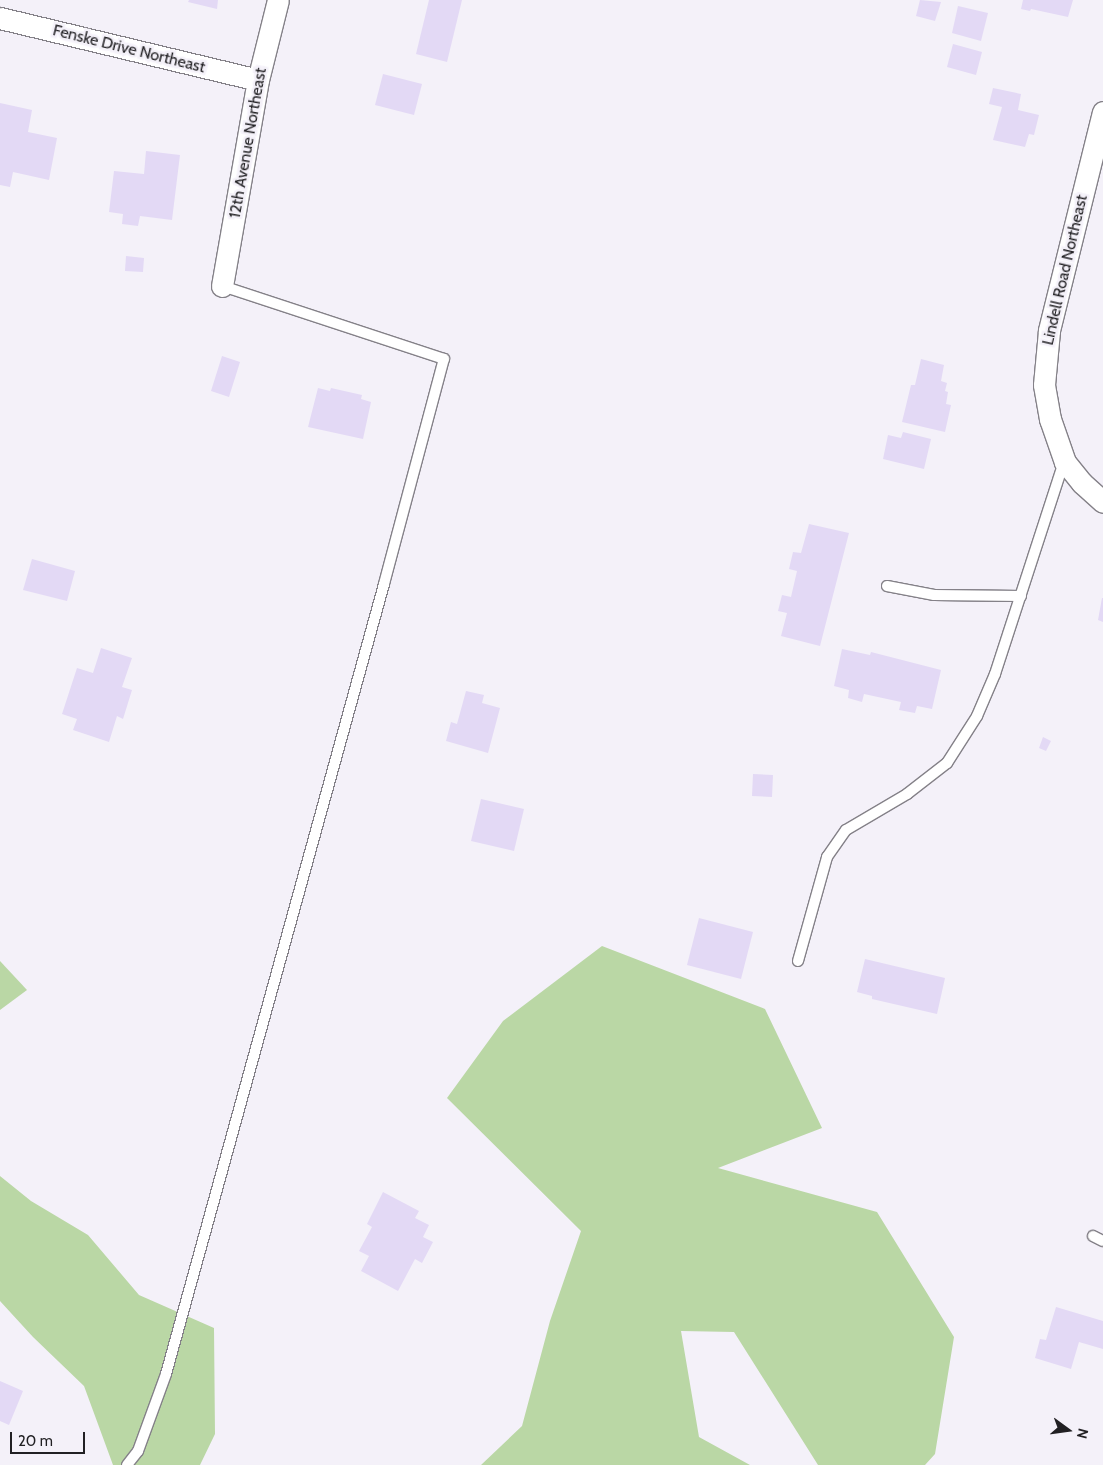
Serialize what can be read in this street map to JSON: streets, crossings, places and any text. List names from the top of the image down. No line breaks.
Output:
{"streets":{"street":["Fenske Drive Northeast","12th Avenue Northeast","Lindell Road Northeast"]},"crossings":[["Fenske Drive Northeast","12th Avenue Northeast"]],"scale_bar":"20 m","north":"right"}
